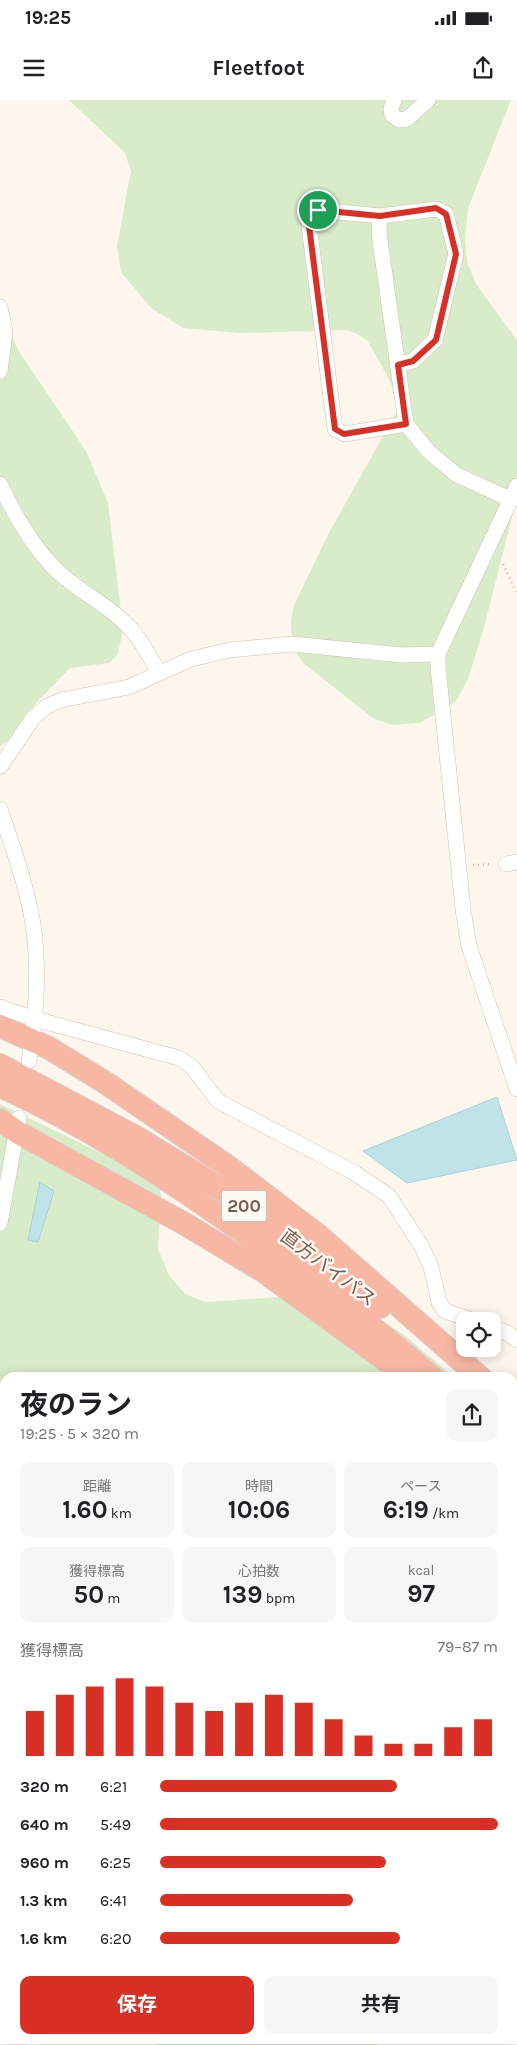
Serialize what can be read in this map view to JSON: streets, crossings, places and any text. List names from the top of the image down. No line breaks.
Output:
{"streets":{"highway":["200","直方バイパス"]},"page":{"status":"19:25","header":"Fleetfoot","heading":["夜のラン","19:25 · 5 × 320 m"],"stats":[["距離","1.60 km"],["時間","10:06"],["ペース","6:19 /km"],["獲得標高","50 m"],["心拍数","139 bpm"],["kcal","97"]],"chart":["獲得標高","79–87 m"],"list":[{"name":"320 m","note":"6:21"},{"name":"640 m","note":"5:49"},{"name":"960 m","note":"6:25"},{"name":"1.3 km","note":"6:41"},{"name":"1.6 km","note":"6:20"}],"buttons":["保存","共有"]}}
